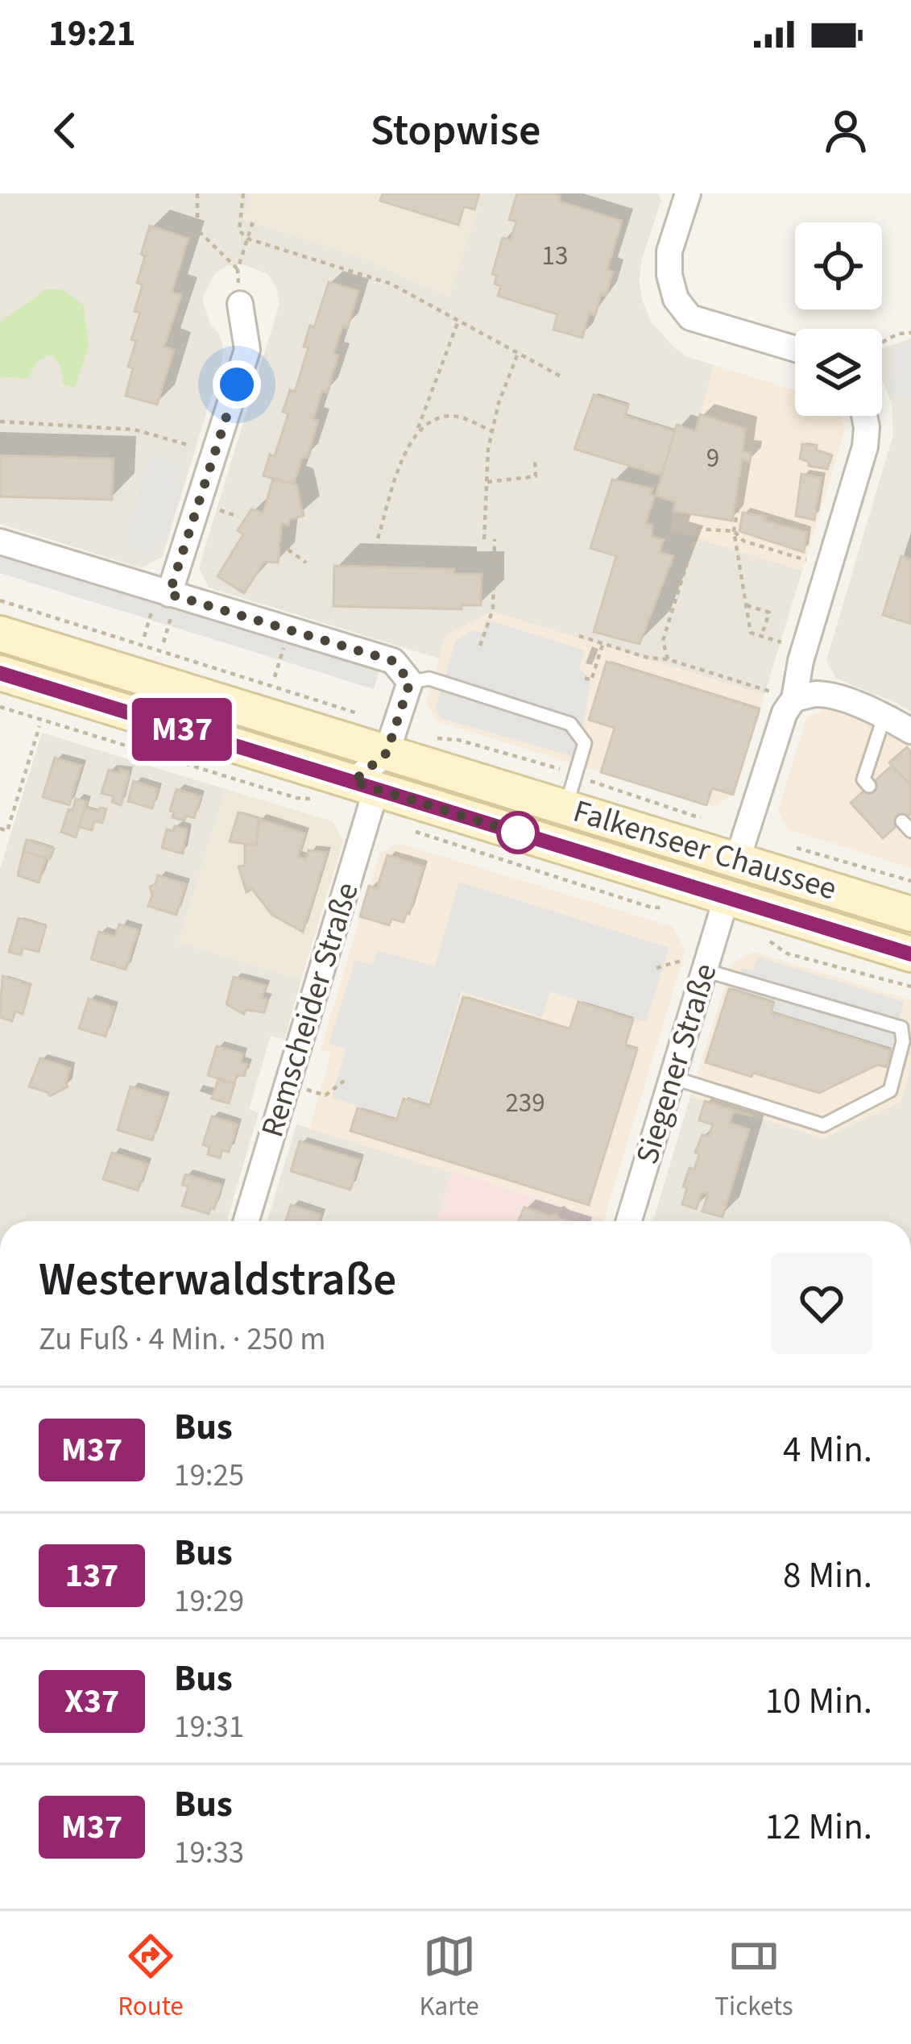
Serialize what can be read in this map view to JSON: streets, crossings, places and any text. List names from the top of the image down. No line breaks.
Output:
{"streets":{"main road":["Falkenseer Chaussee"],"street":["Remscheider Straße","Siegener Straße"]},"crossings":[["Falkenseer Chaussee","Remscheider Straße"],["Falkenseer Chaussee","Siegener Straße"]],"lines":["bus line M37"],"house_numbers":["13","9","239"],"page":{"status":"19:21","header":"Stopwise","on_map":"M37","heading":["Westerwaldstraße","Zu Fuß · 4 Min. · 250 m"],"list":[{"mark":"M37","name":"Bus","note":"19:25","value":"4 Min."},{"mark":"137","name":"Bus","note":"19:29","value":"8 Min."},{"mark":"X37","name":"Bus","note":"19:31","value":"10 Min."},{"mark":"M37","name":"Bus","note":"19:33","value":"12 Min."}],"tabs":["Route","Karte","Tickets"]}}
